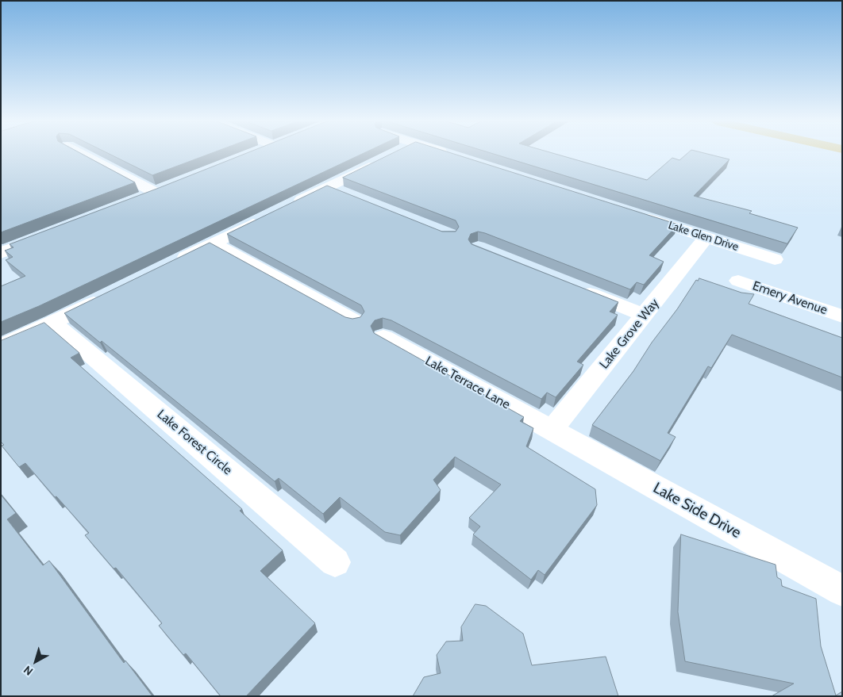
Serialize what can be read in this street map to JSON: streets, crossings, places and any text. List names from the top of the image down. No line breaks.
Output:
{"streets":{"street":["Lake Glen Drive","Emery Avenue","Lake Grove Way","Lake Terrace Lane","Lake Forest Circle","Lake Side Drive"]},"crossings":[["Lake Glen Drive","Lake Grove Way"],["Lake Grove Way","Lake Terrace Lane"],["Lake Grove Way","Lake Side Drive"],["Lake Terrace Lane","Lake Side Drive"]],"north":"bottom left"}
